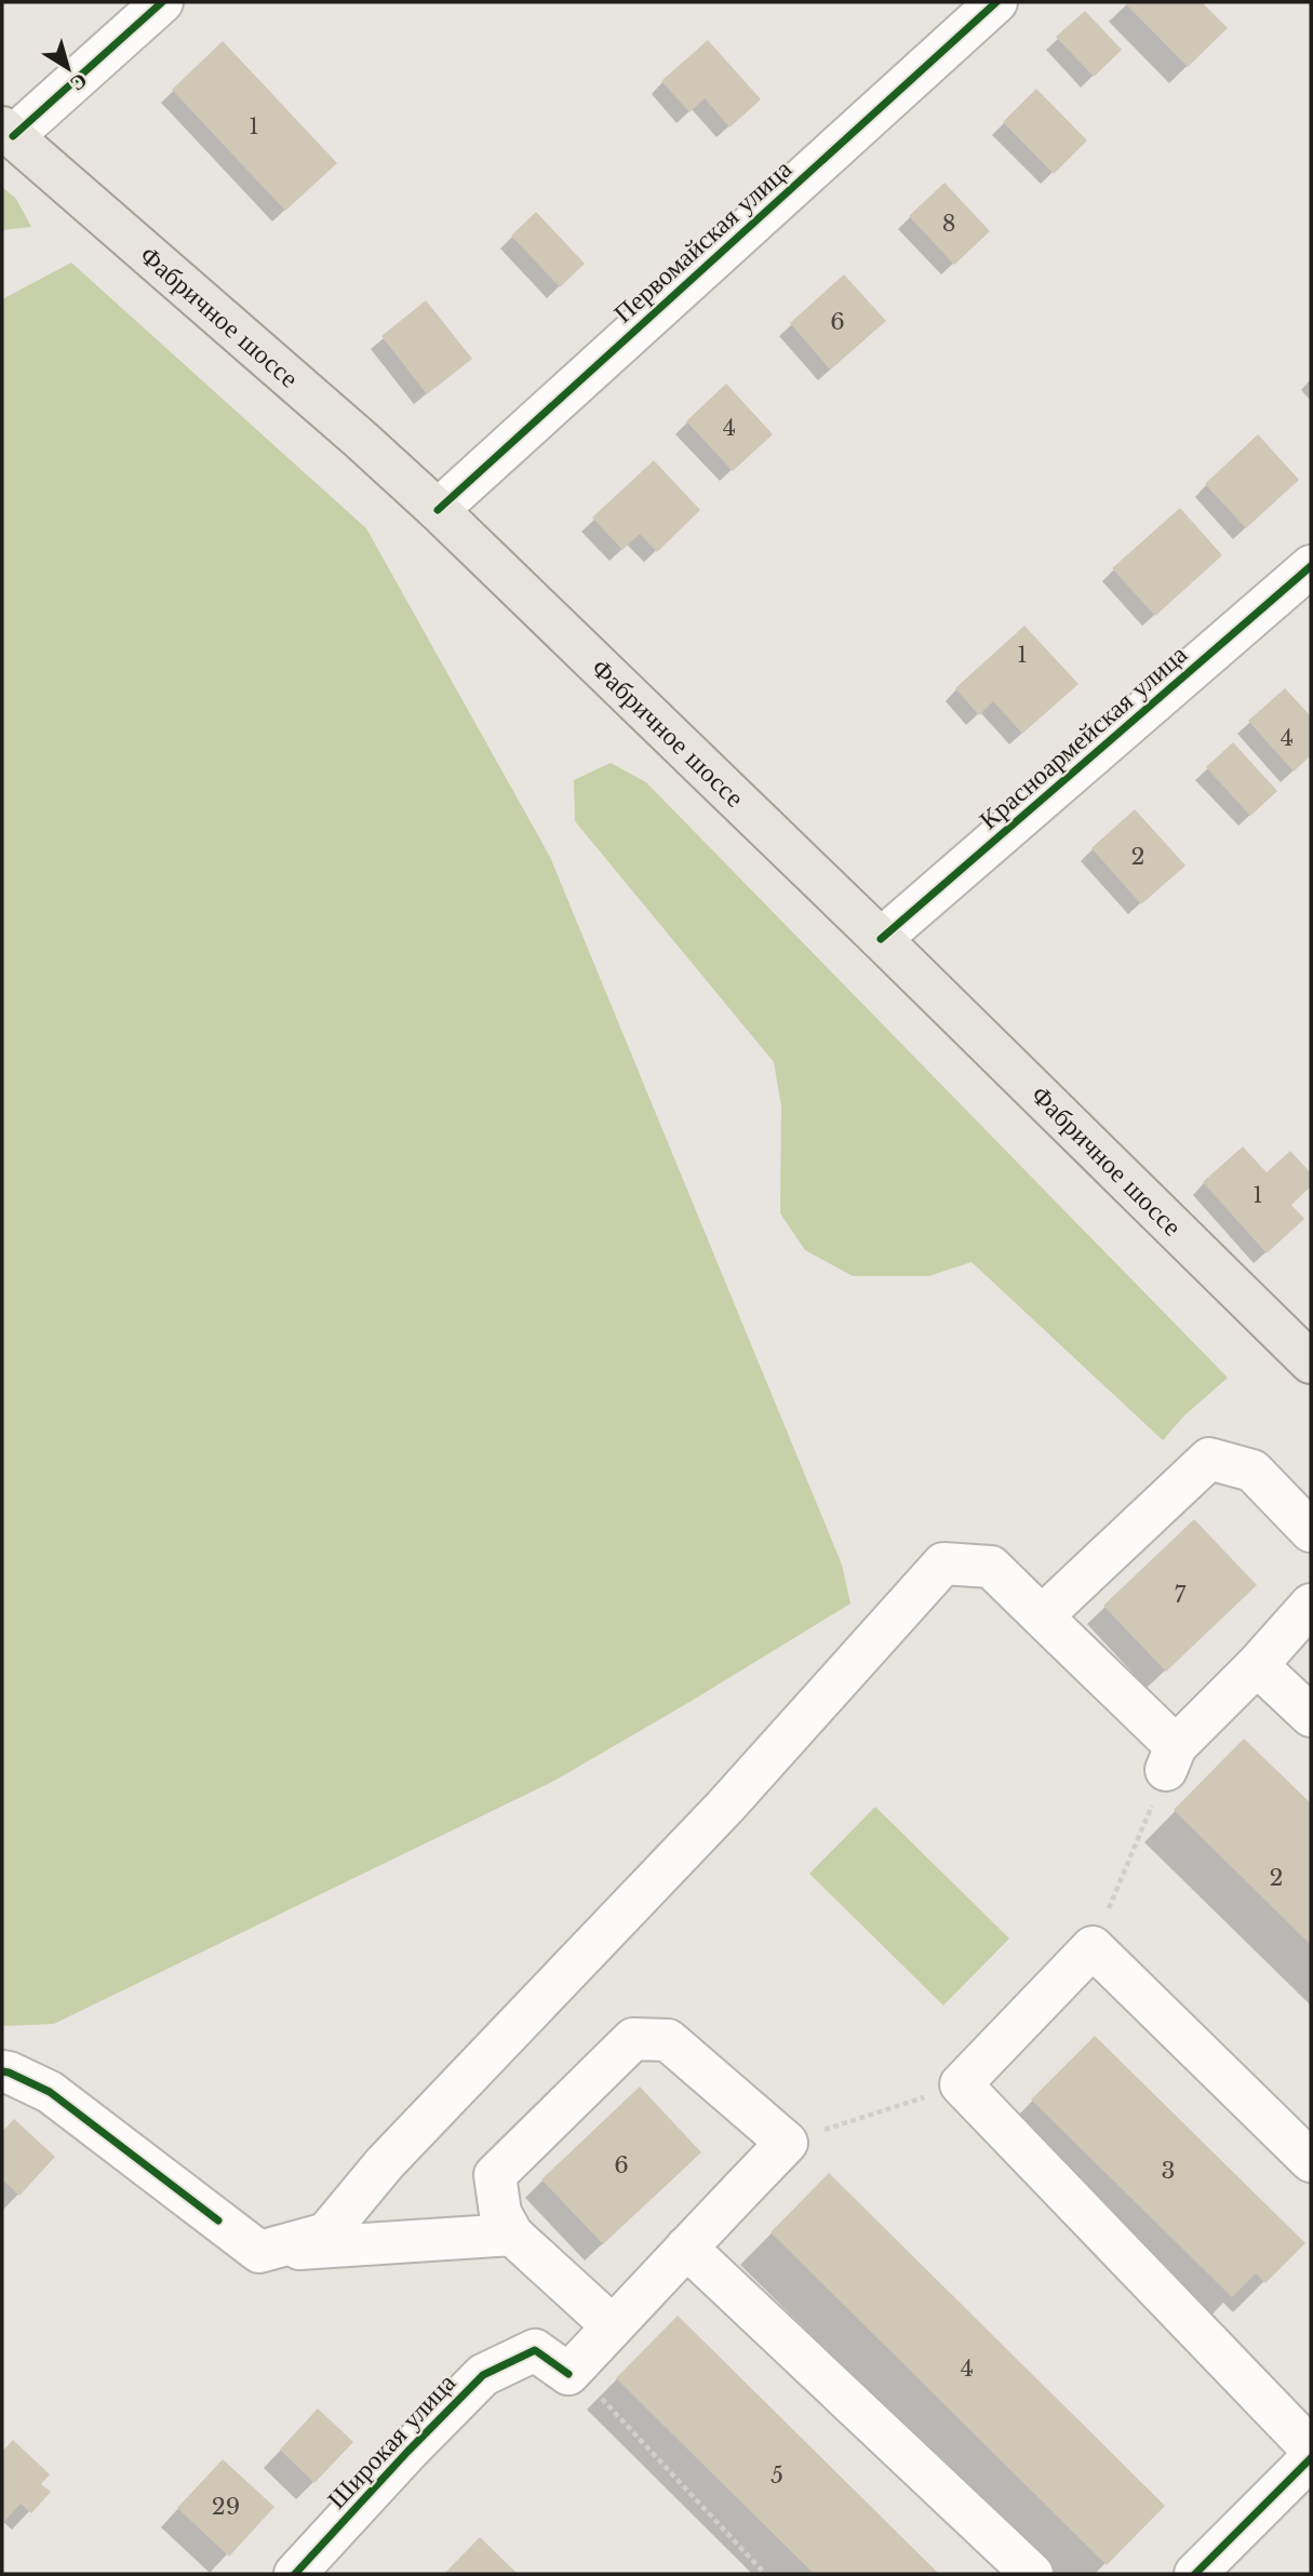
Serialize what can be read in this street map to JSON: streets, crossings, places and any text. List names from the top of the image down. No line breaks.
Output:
{"streets":{"main road":["Фабричное шоссе"],"street":["Первомайская улица","Красноармейская улица","Широкая улица"]},"crossings":[["Первомайская улица","Фабричное шоссе"],["Фабричное шоссе","Красноармейская улица"]],"house_numbers":["1","8","6","4","1","4","2","1","7","2","6","3","4","5","29"],"north":"bottom right"}
